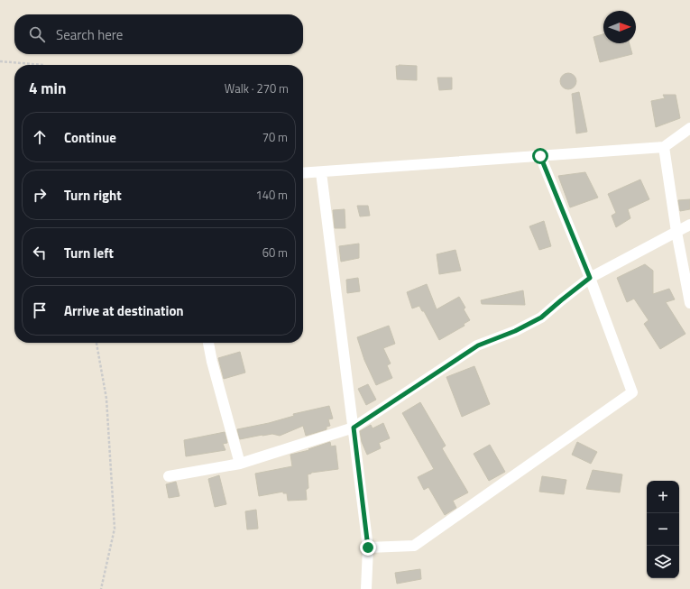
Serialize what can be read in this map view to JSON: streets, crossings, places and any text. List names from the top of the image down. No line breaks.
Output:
{"north":"right","page":{"search":"Search here","heading":["4 min","Walk · 270 m"],"list":[["Continue","70 m"],["Turn right","140 m"],["Turn left","60 m"],"Arrive at destination"],"map_buttons":["+","−"]}}
